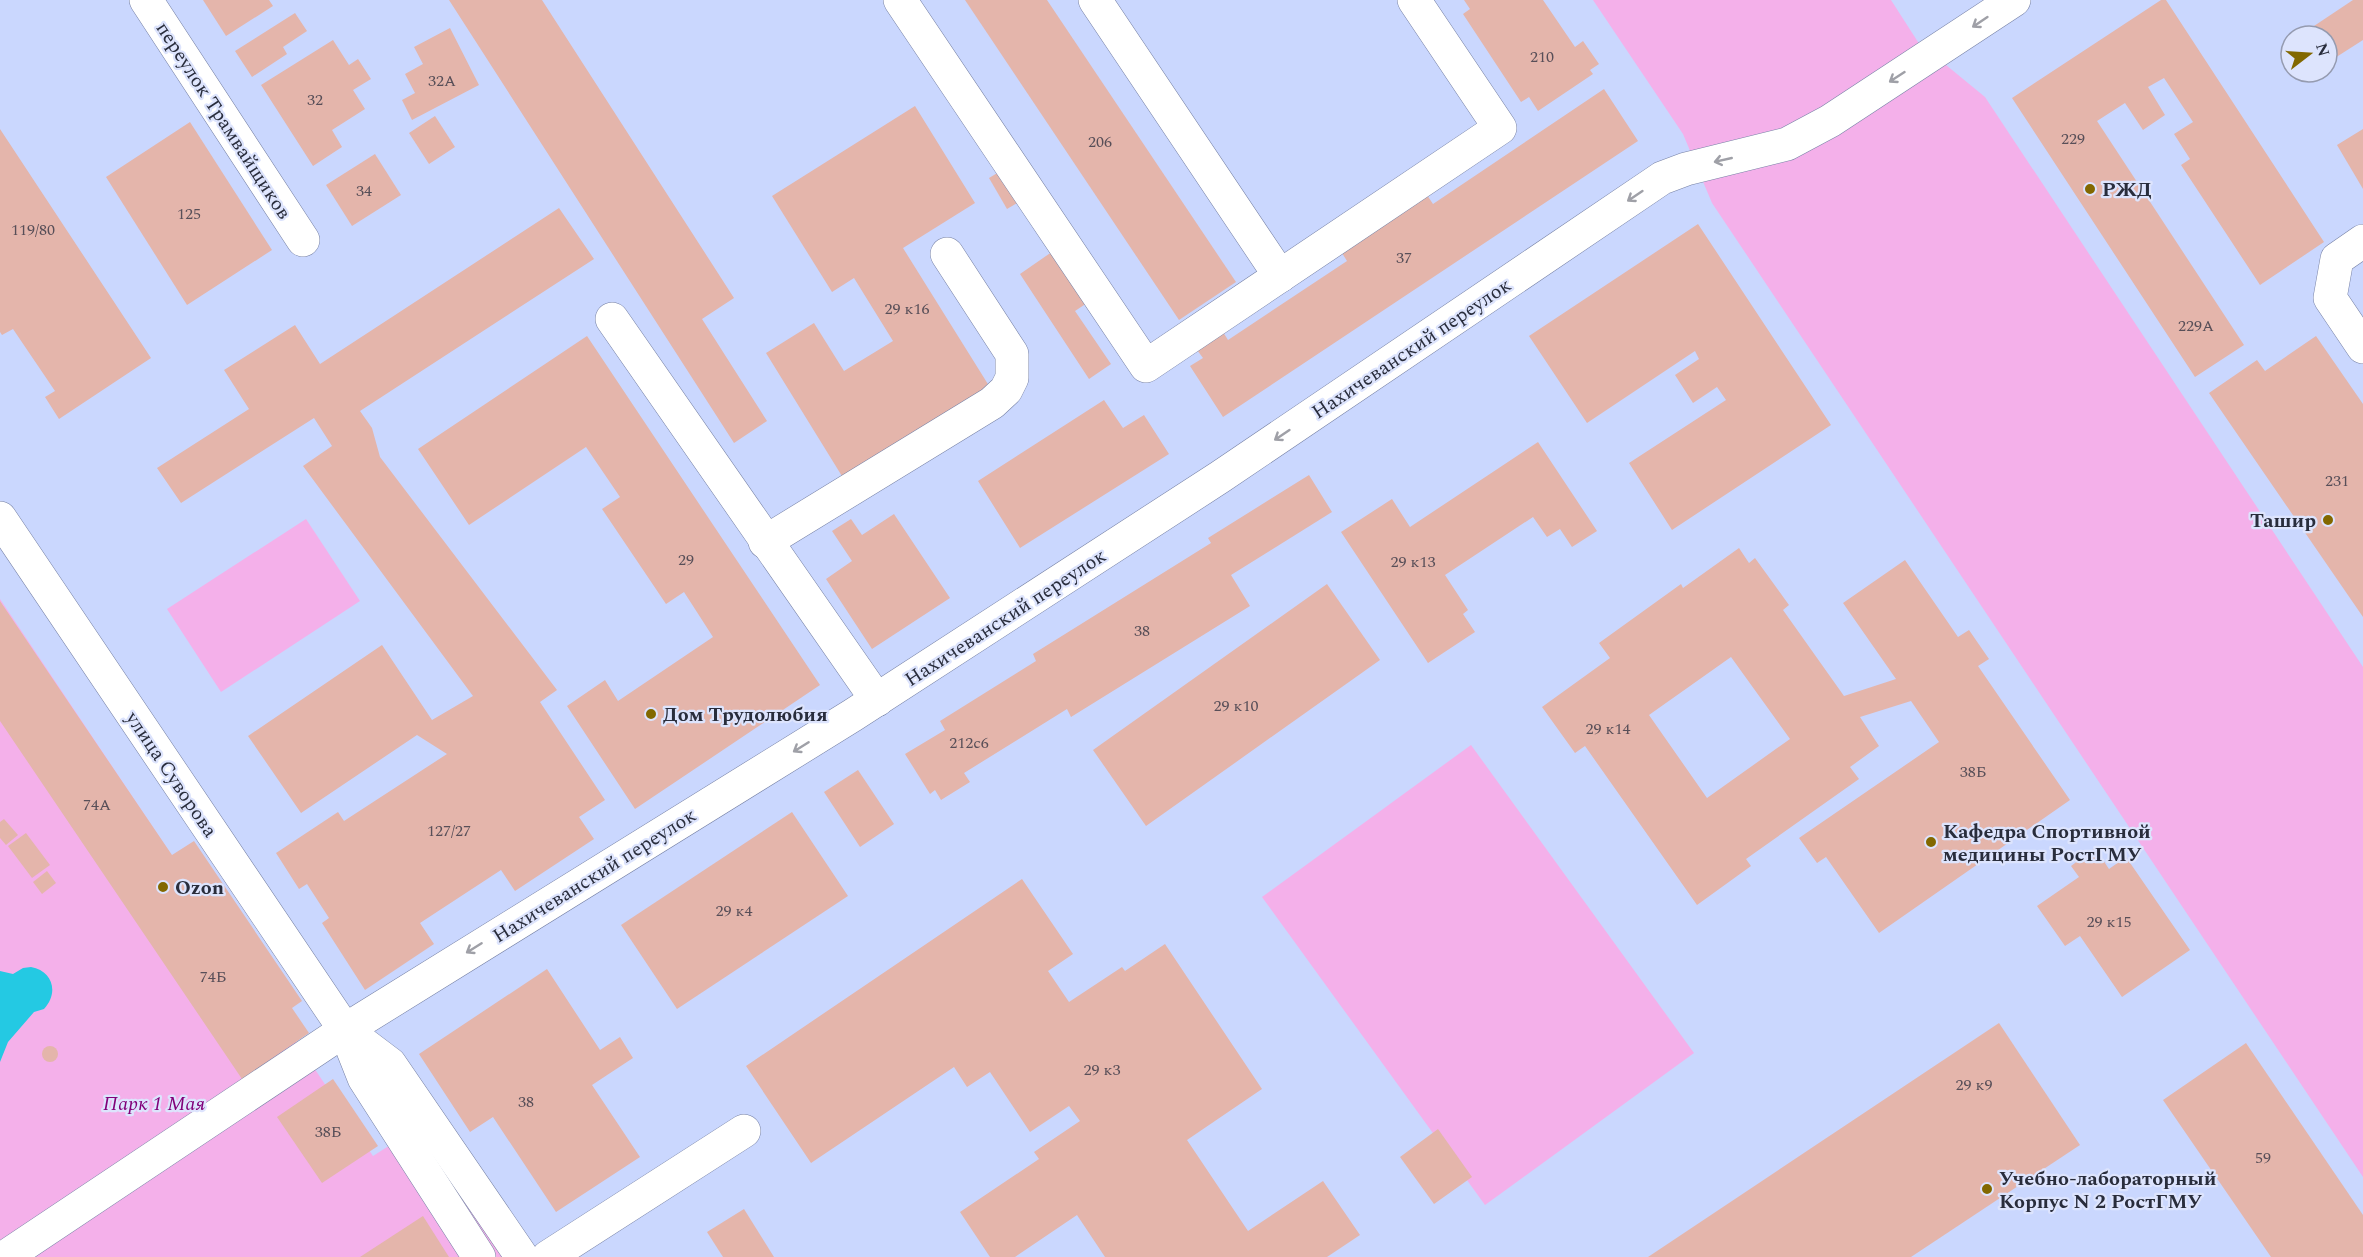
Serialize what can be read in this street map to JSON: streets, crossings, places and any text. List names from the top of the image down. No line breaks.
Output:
{"streets":{"street":["переулок Трамвайщиков","Нахичеванский переулок","улица Суворова"]},"crossings":[["Нахичеванский переулок","улица Суворова"]],"one_way":["Нахичеванский переулок"],"parks":["Парк 1 Мая"],"places":["РЖД","Ташир","Дом Трудолюбия","Кафедра Спортивной медицины РостГМУ","Ozon","Учебно-лабораторный Корпус N 2 РостГМУ"],"house_numbers":["210","32А","32","229","206","34","125","119/80","37","29 к16","229А","231","29","29 к13","38","29 к10","29 к14","212с6","38Б","74А","127/27","29 к4","29 к15","74Б","29 к3","29 к9","38","38Б","59"],"north":"right"}
